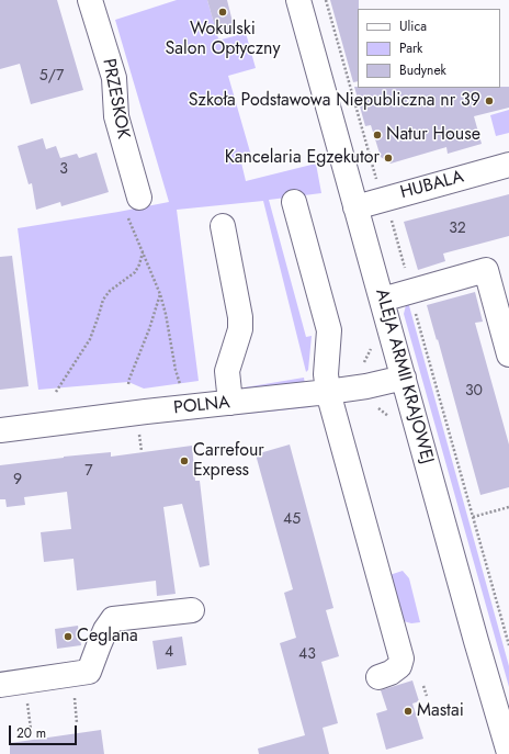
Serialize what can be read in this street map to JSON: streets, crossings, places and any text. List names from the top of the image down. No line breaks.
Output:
{"streets":{"street":["PRZESKOK","HUBALA","ALEJA ARMII KRAJOWEJ","POLNA"]},"crossings":[["HUBALA","ALEJA ARMII KRAJOWEJ"],["ALEJA ARMII KRAJOWEJ","POLNA"]],"places":["Wokulski Salon Optyczny","Szkoła Podstawowa Niepubliczna nr 39","Natur House","Kancelaria Egzekutor","Carrefour Express","Ceglana","Mastai"],"house_numbers":["5/7","3","32","30","7","9","45","4","43"],"legend":["Ulica","Park","Budynek"],"scale_bar":"20 m"}
